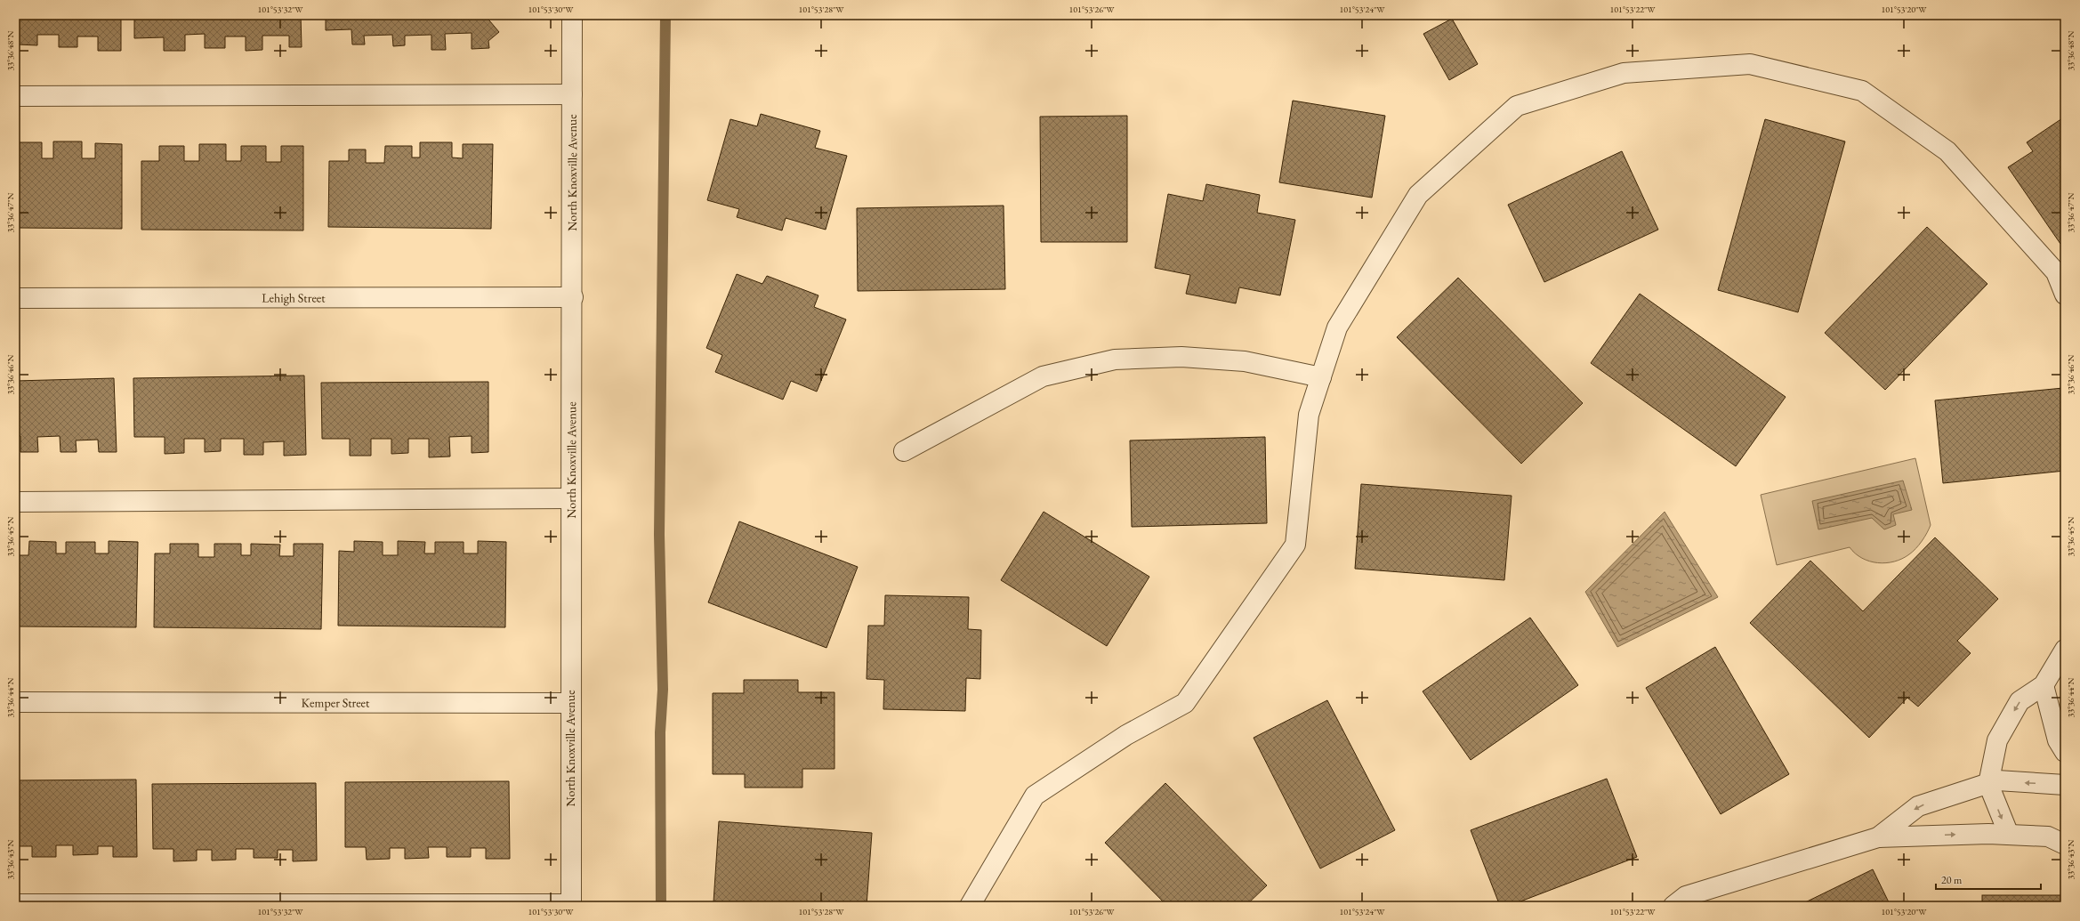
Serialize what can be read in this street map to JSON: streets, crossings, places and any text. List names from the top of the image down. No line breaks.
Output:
{"streets":{"street":["North Knoxville Avenue","Lehigh Street","Kemper Street"]},"crossings":[["North Knoxville Avenue","Lehigh Street"],["North Knoxville Avenue","Kemper Street"]],"scale_bar":"20 m","coordinates":["101°53'32\"W","101°53'30\"W","101°53'28\"W","101°53'26\"W","101°53'24\"W","101°53'22\"W","101°53'20\"W","33°36'48\"N","33°36'47\"N","33°36'46\"N","33°36'45\"N","33°36'44\"N","33°36'43\"N"]}
